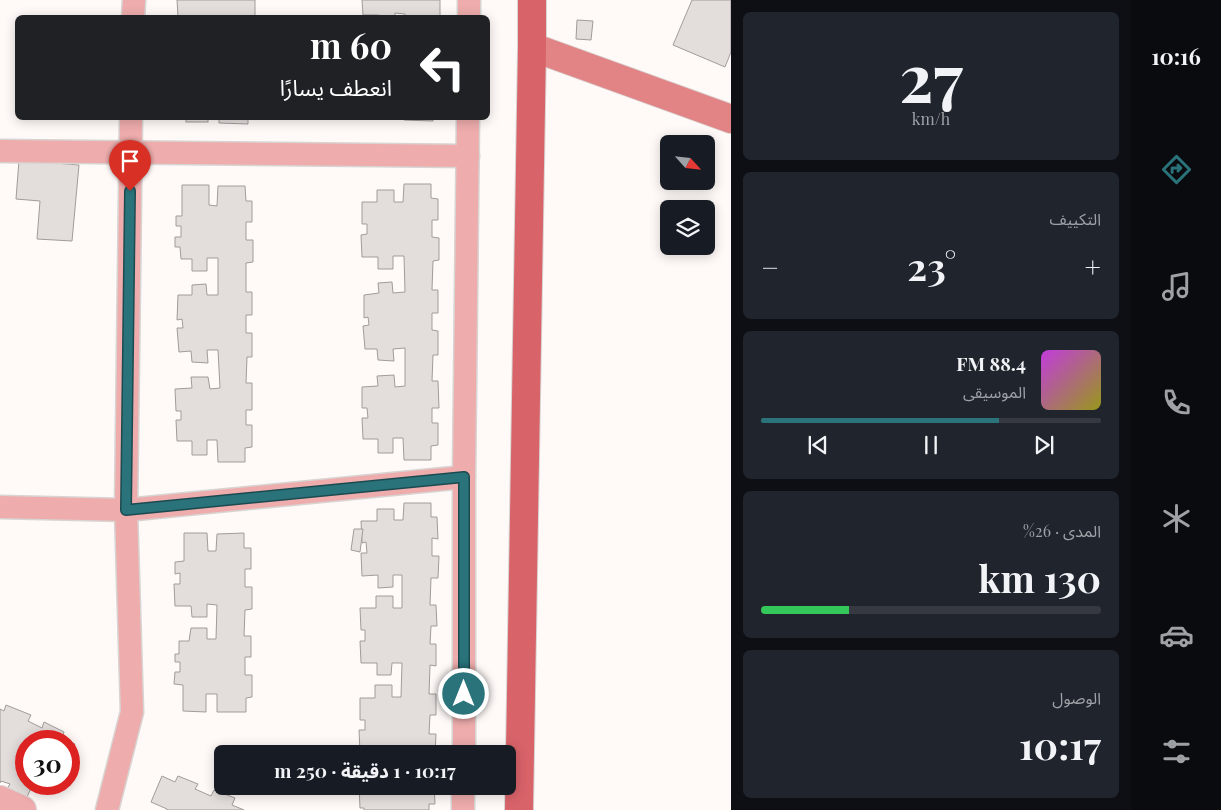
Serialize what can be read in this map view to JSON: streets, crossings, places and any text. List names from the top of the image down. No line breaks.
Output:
{"north":"bottom right","page":{"tabs":"10:16","tile":[["27","km/h"],"التكييف",["المدى · 26%","130 km"],["الوصول","10:17"]],"turn":["60 m","انعطف يسارًا"],"heat":["−","23°","+"],"song":["88.4 FM","الموسيقى"],"limit":"30","trip":"10:17 · 1 دقيقة · 250 m"}}
